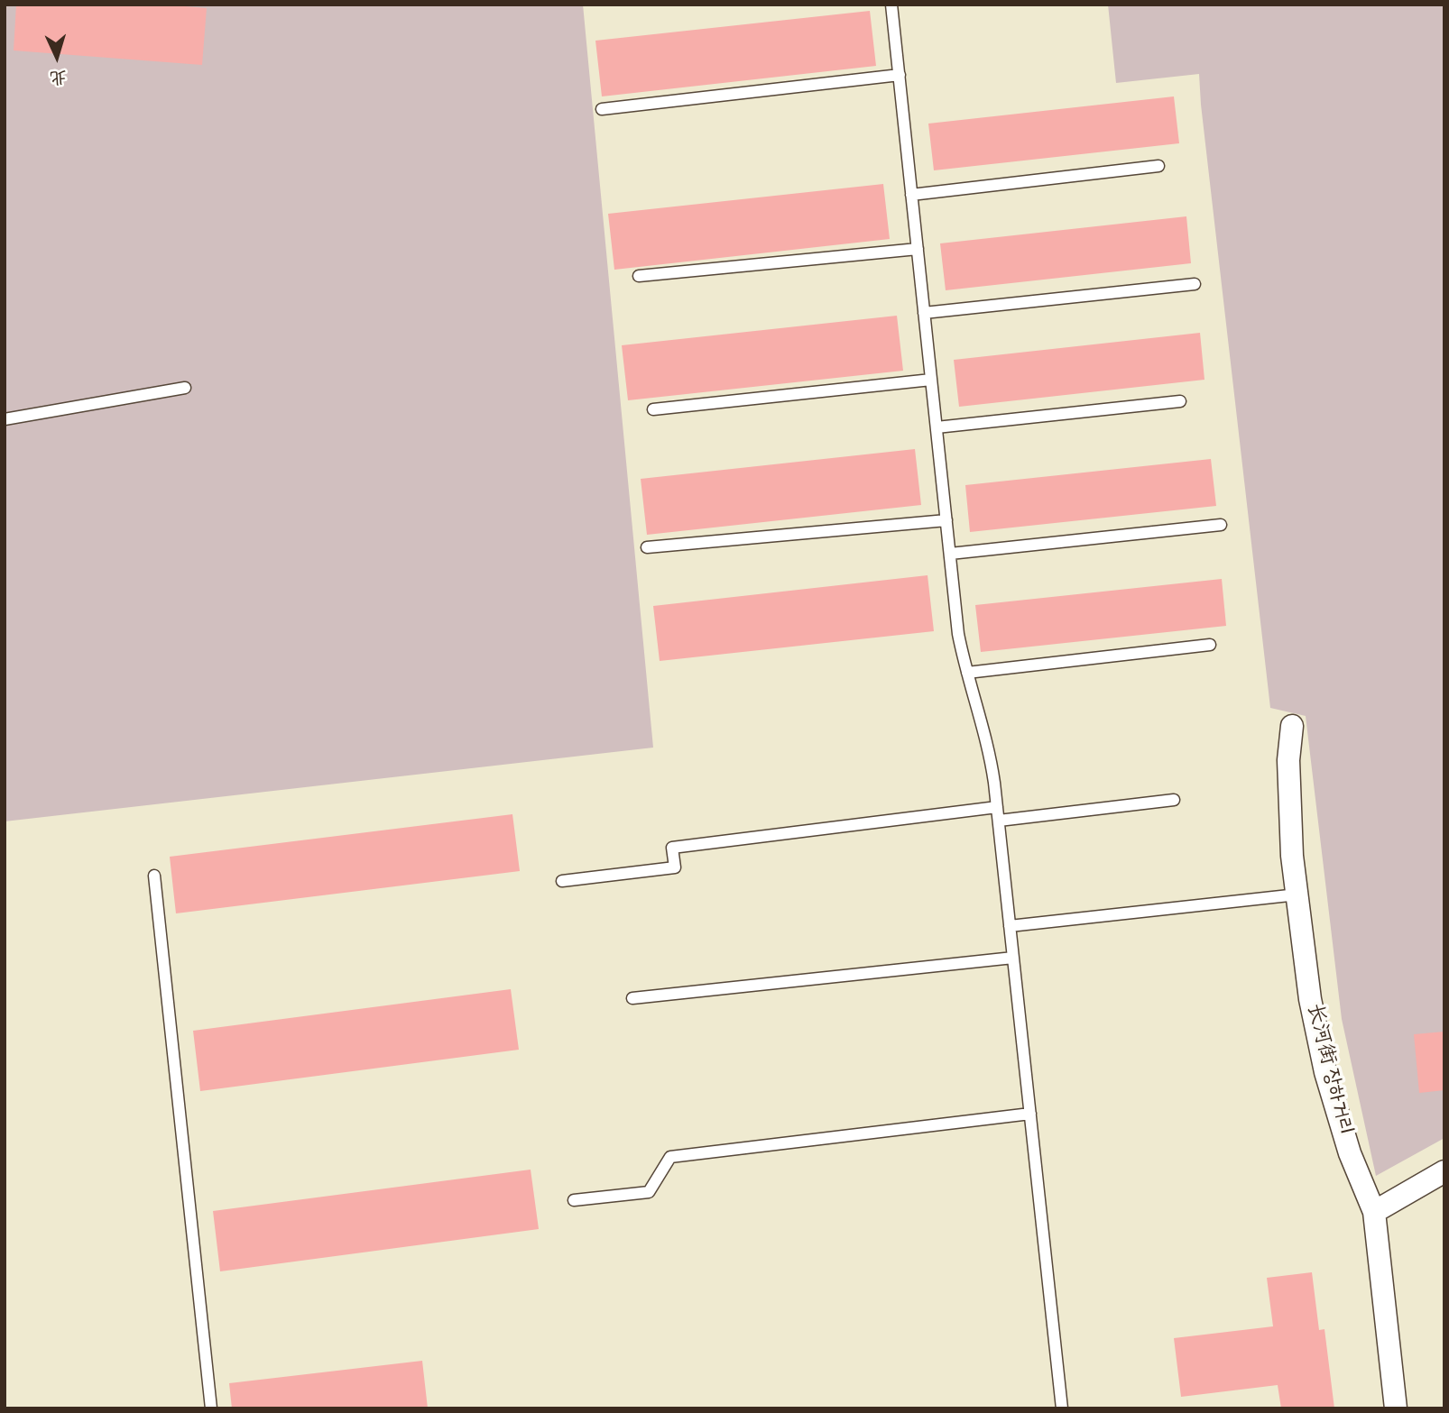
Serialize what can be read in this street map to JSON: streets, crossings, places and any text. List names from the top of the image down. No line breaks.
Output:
{"streets":{"street":["长河街 장하거리"]},"north":"bottom"}
